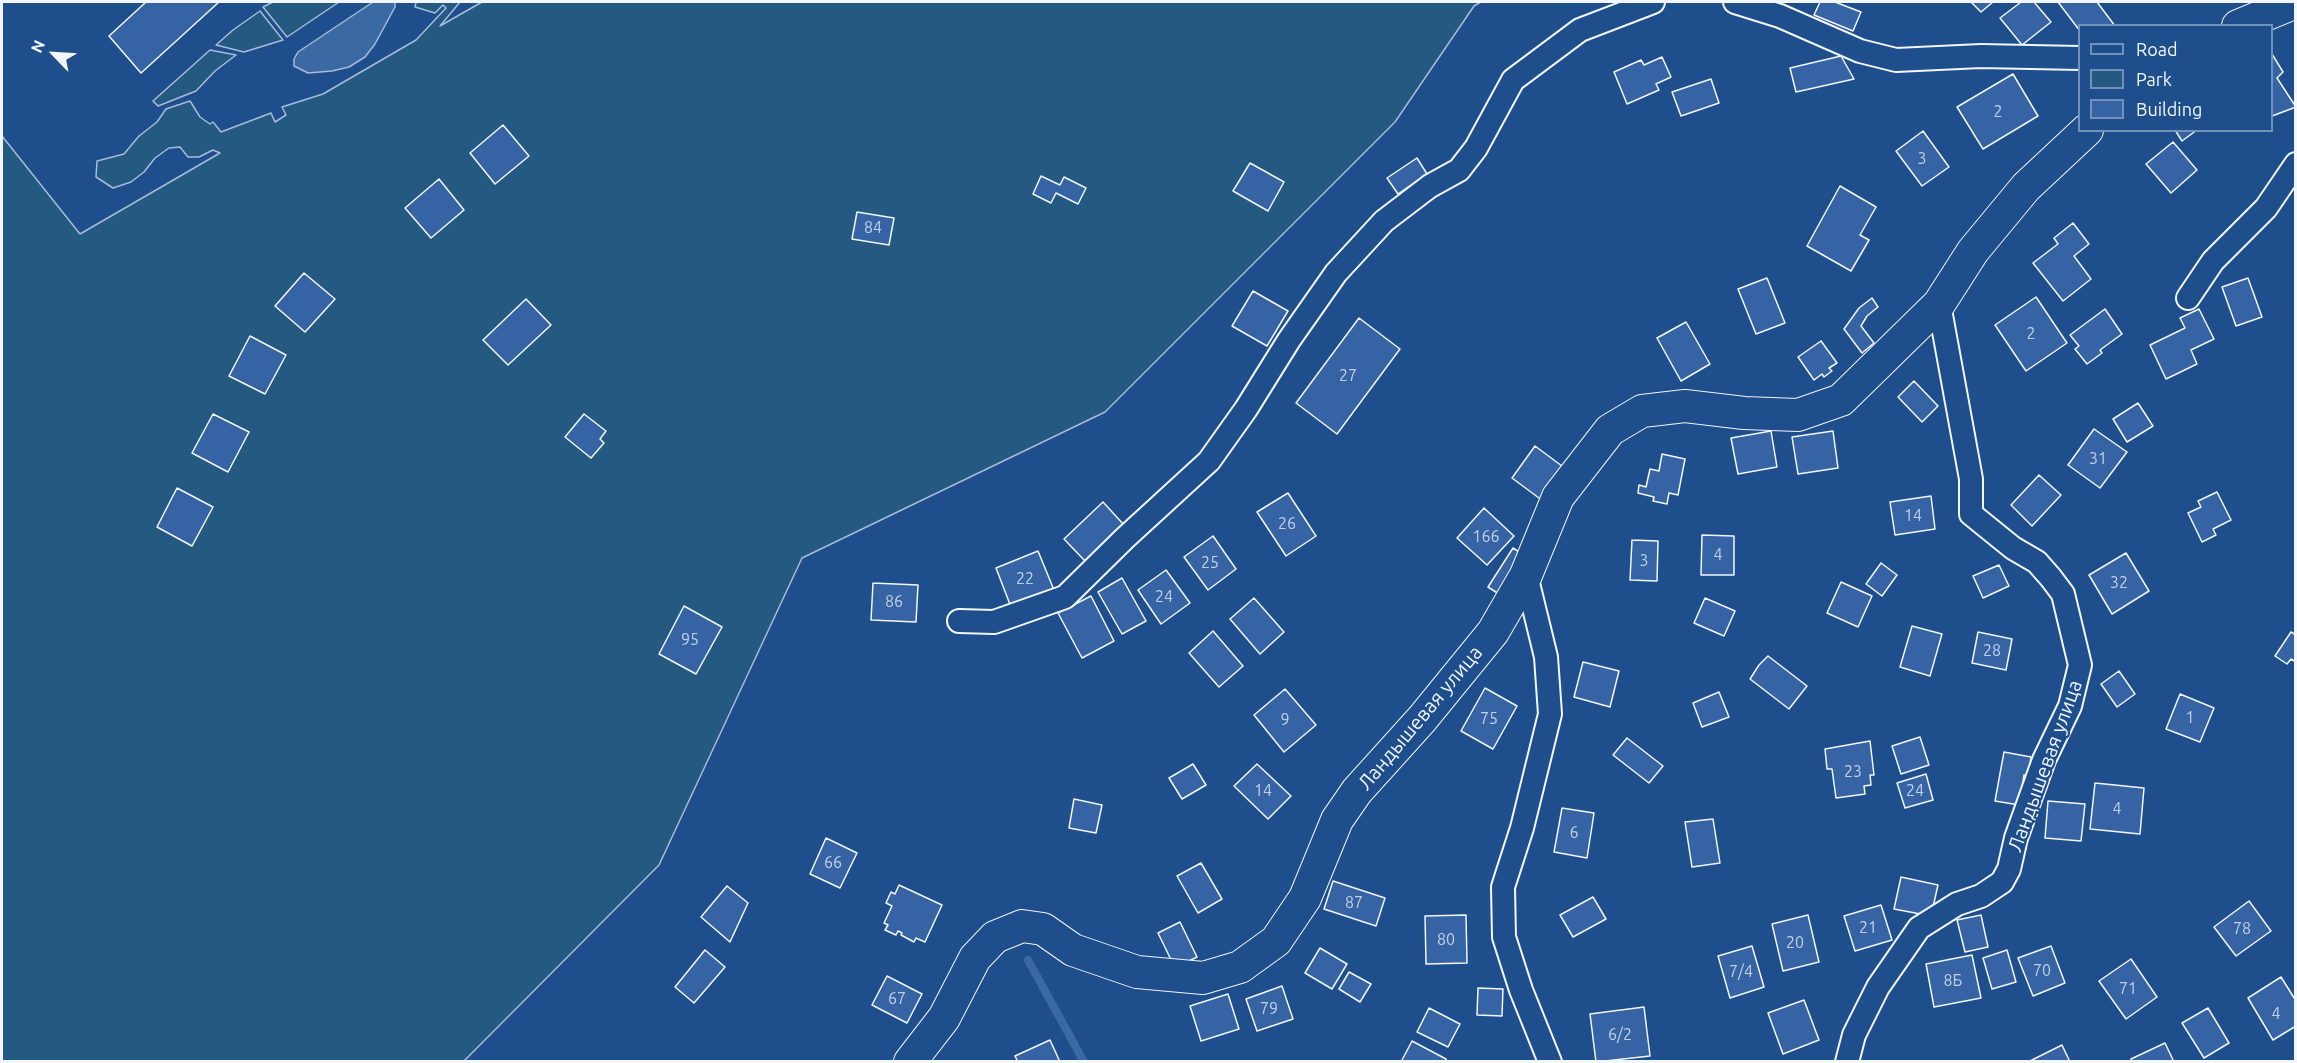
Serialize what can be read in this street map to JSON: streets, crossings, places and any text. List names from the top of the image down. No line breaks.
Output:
{"streets":{"street":["Ландышевая улица"]},"house_numbers":["2","3","84","2","27","31","14","26","166","4","3","25","22","32","24","86","95","28","1","75","9","23","14","24","4","6","66","87","21","78","80","20","70","7/4","8Б","71","67","79","4","6/2"],"legend":["Road","Park","Building"],"north":"top left"}
